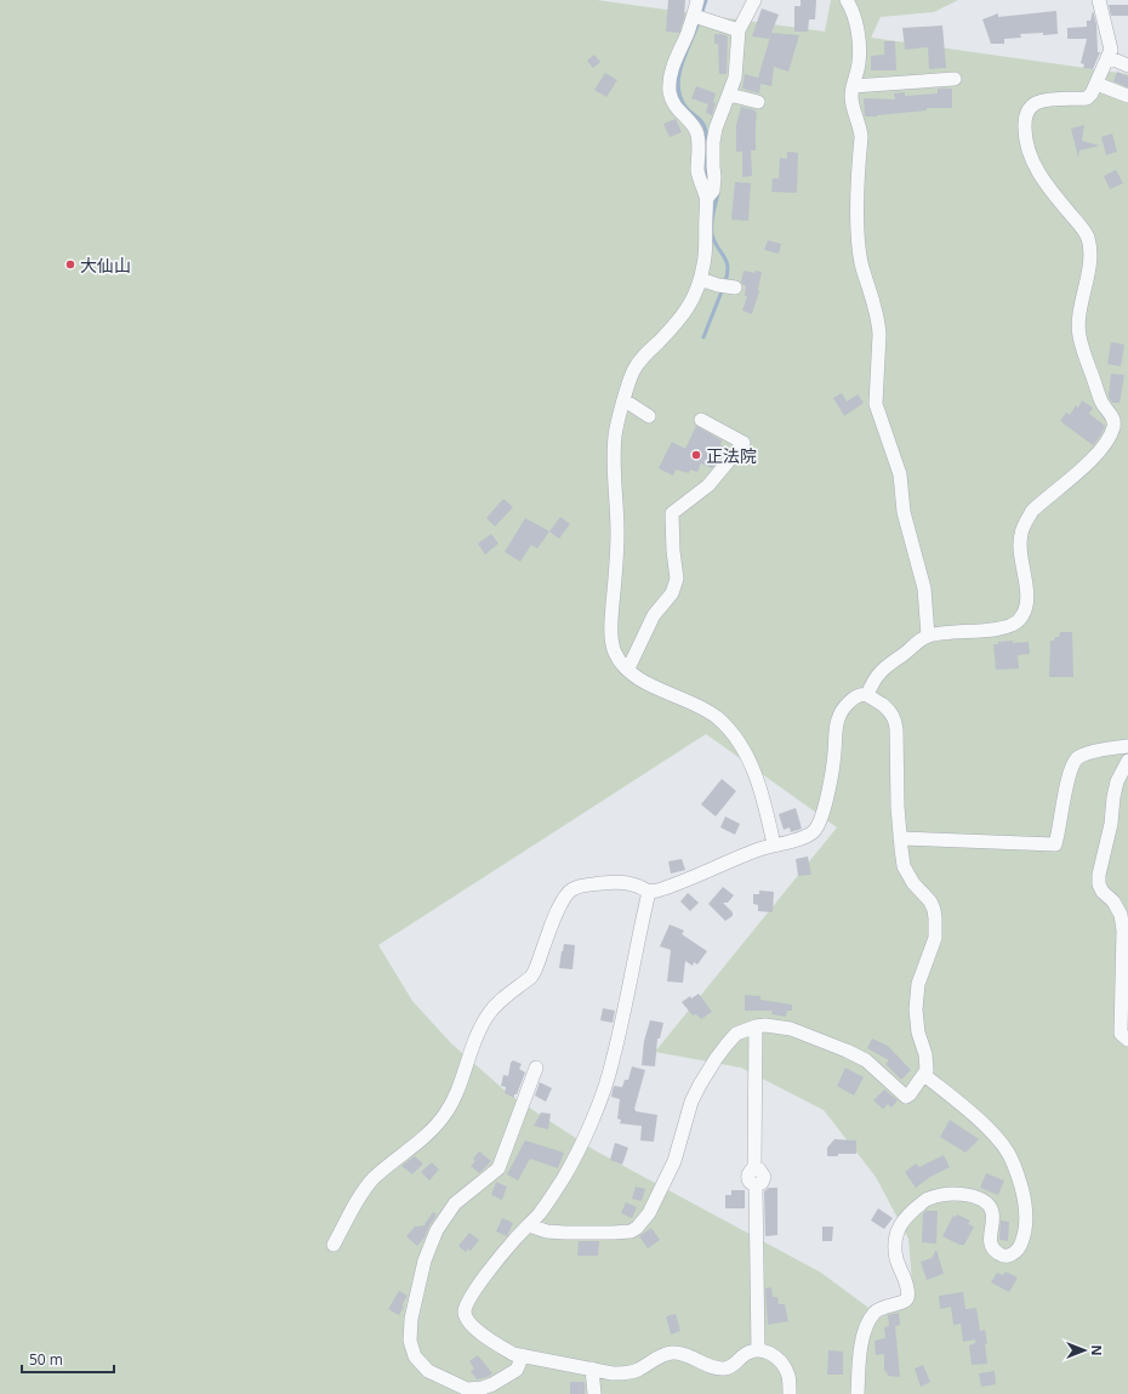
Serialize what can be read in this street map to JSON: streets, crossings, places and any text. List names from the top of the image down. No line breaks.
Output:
{"places":["大仙山","正法院"],"scale_bar":"50 m","north":"right"}
